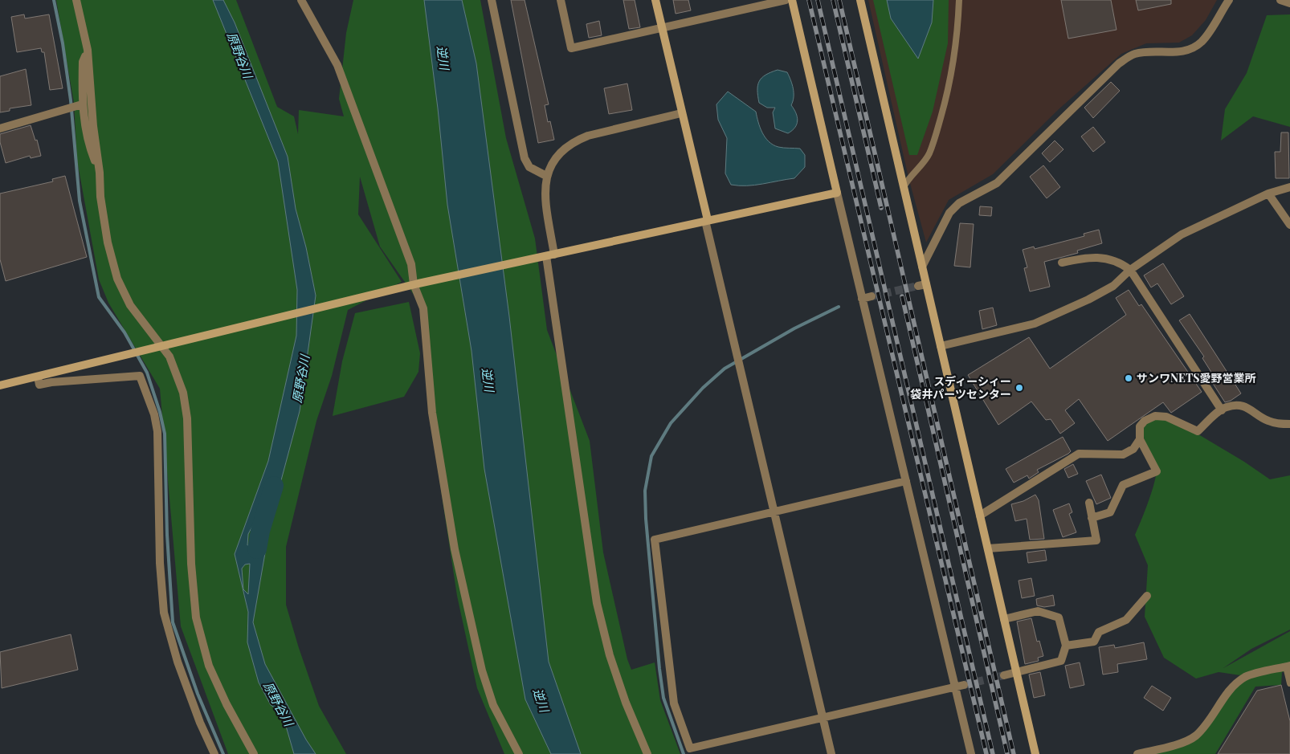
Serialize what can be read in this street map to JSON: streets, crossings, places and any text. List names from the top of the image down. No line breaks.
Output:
{"water":["原野谷川","逆川"],"places":["サンワNETS愛野営業所","スディーシィー 袋井パーツセンター"]}
